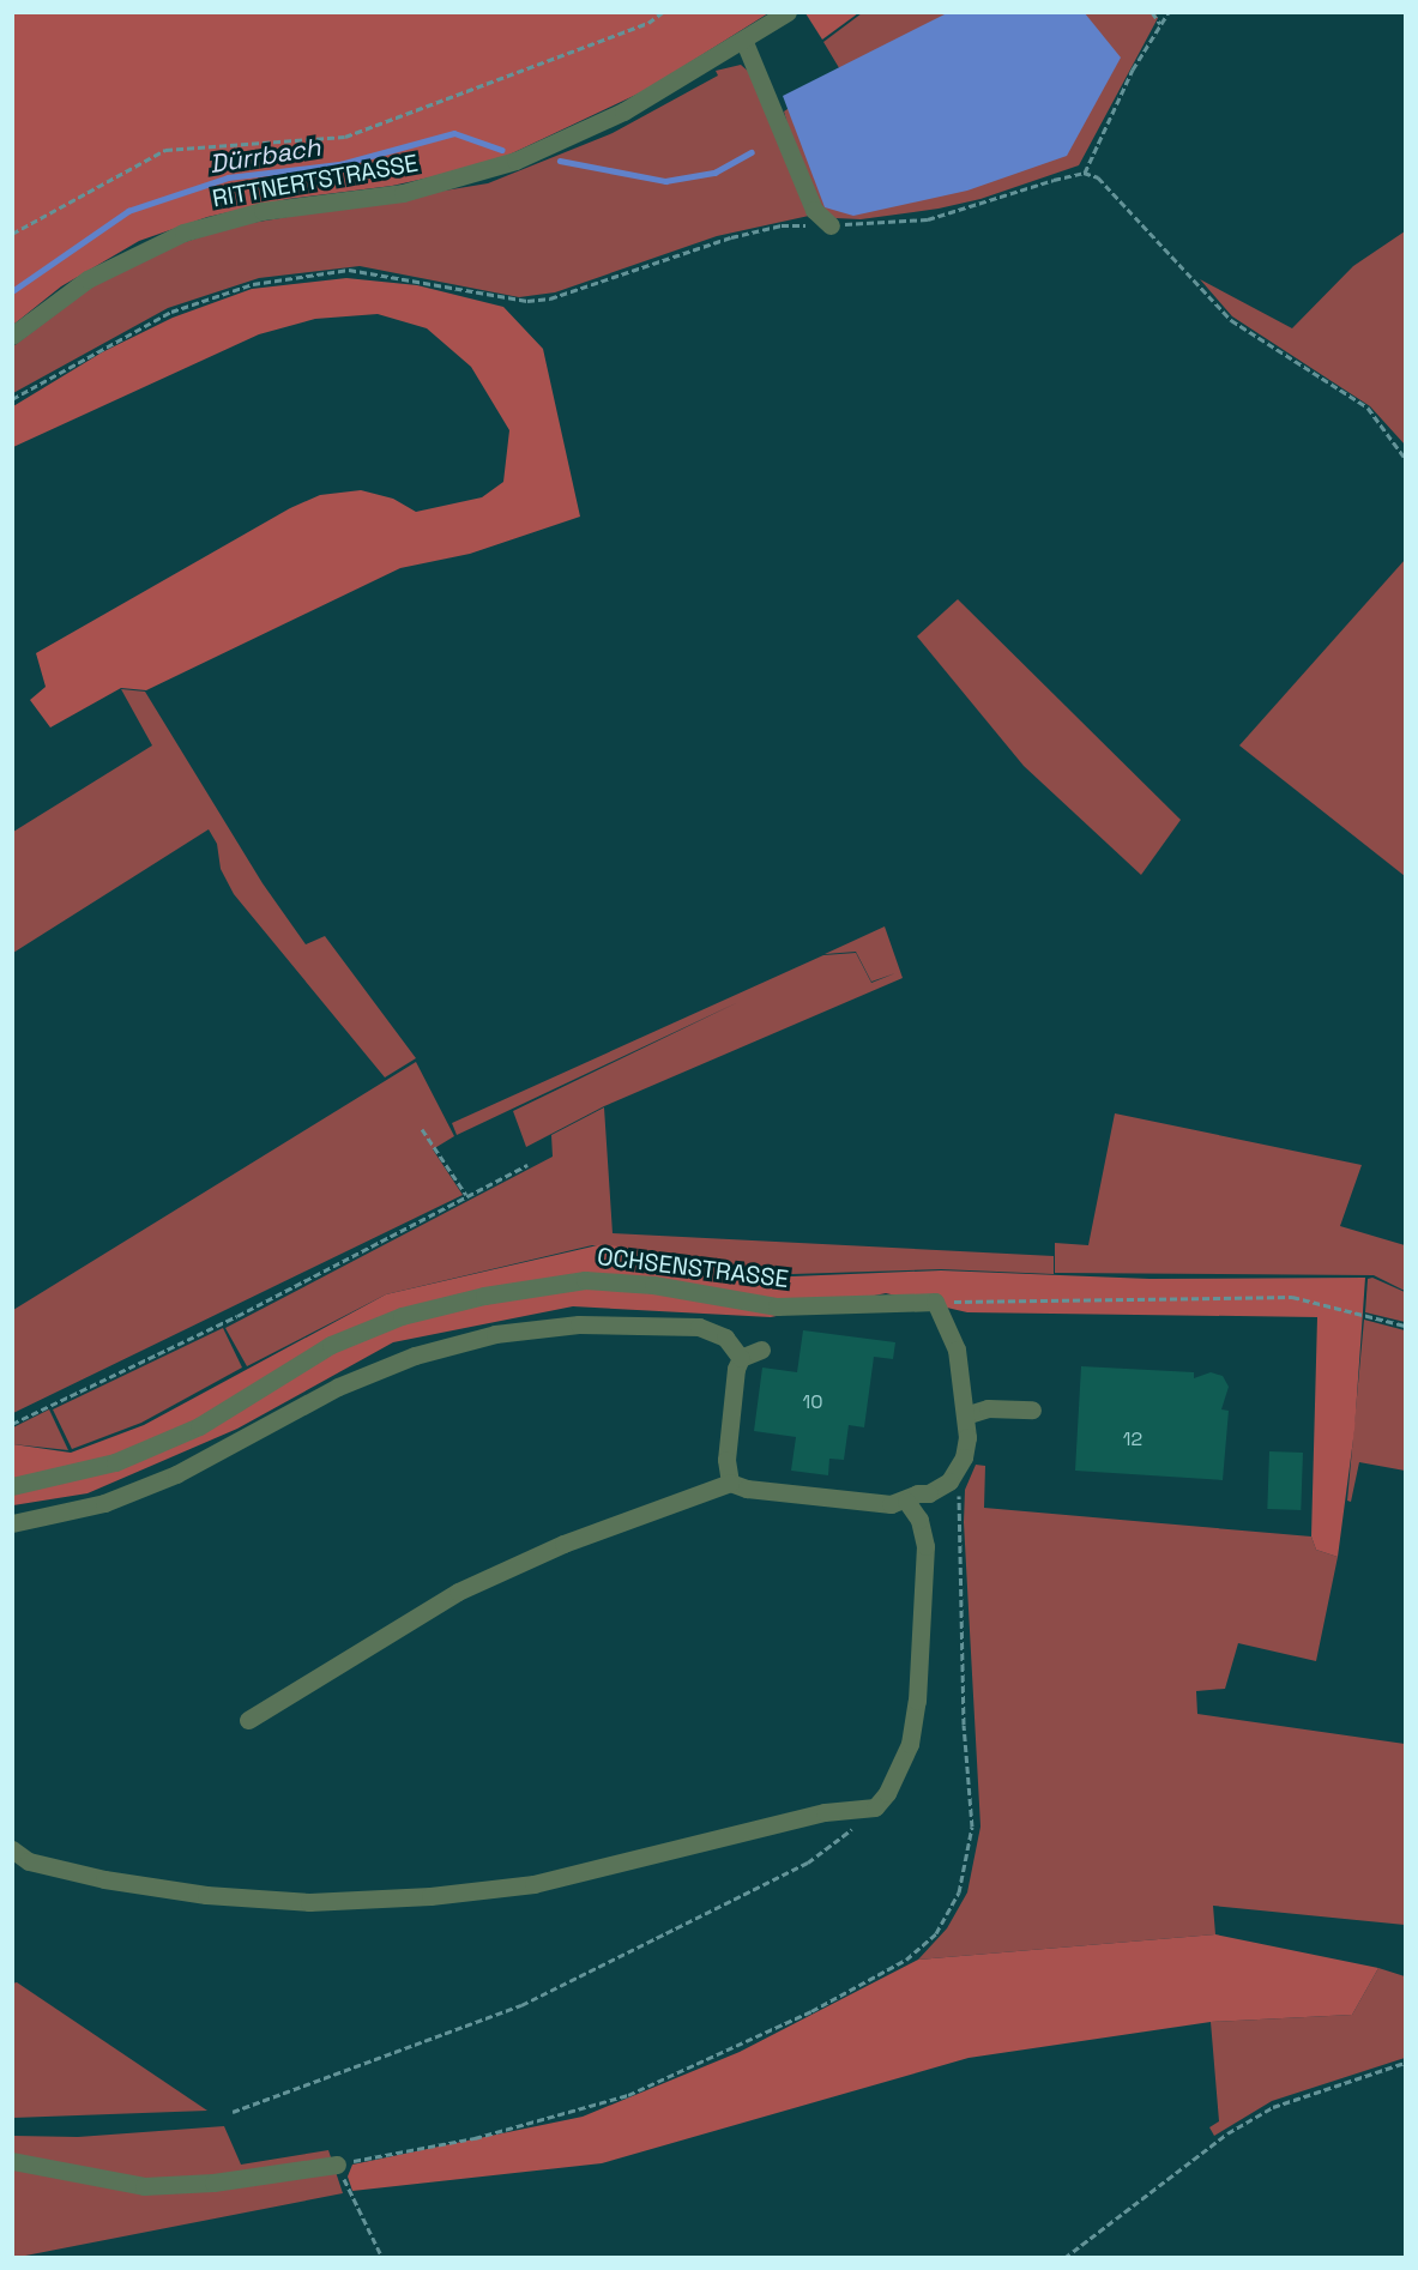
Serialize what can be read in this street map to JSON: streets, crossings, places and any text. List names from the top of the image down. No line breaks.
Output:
{"streets":{"street":["RITTNERTSTRASSE","OCHSENSTRASSE"]},"water":["Dürrbach"],"house_numbers":["10","12"]}
